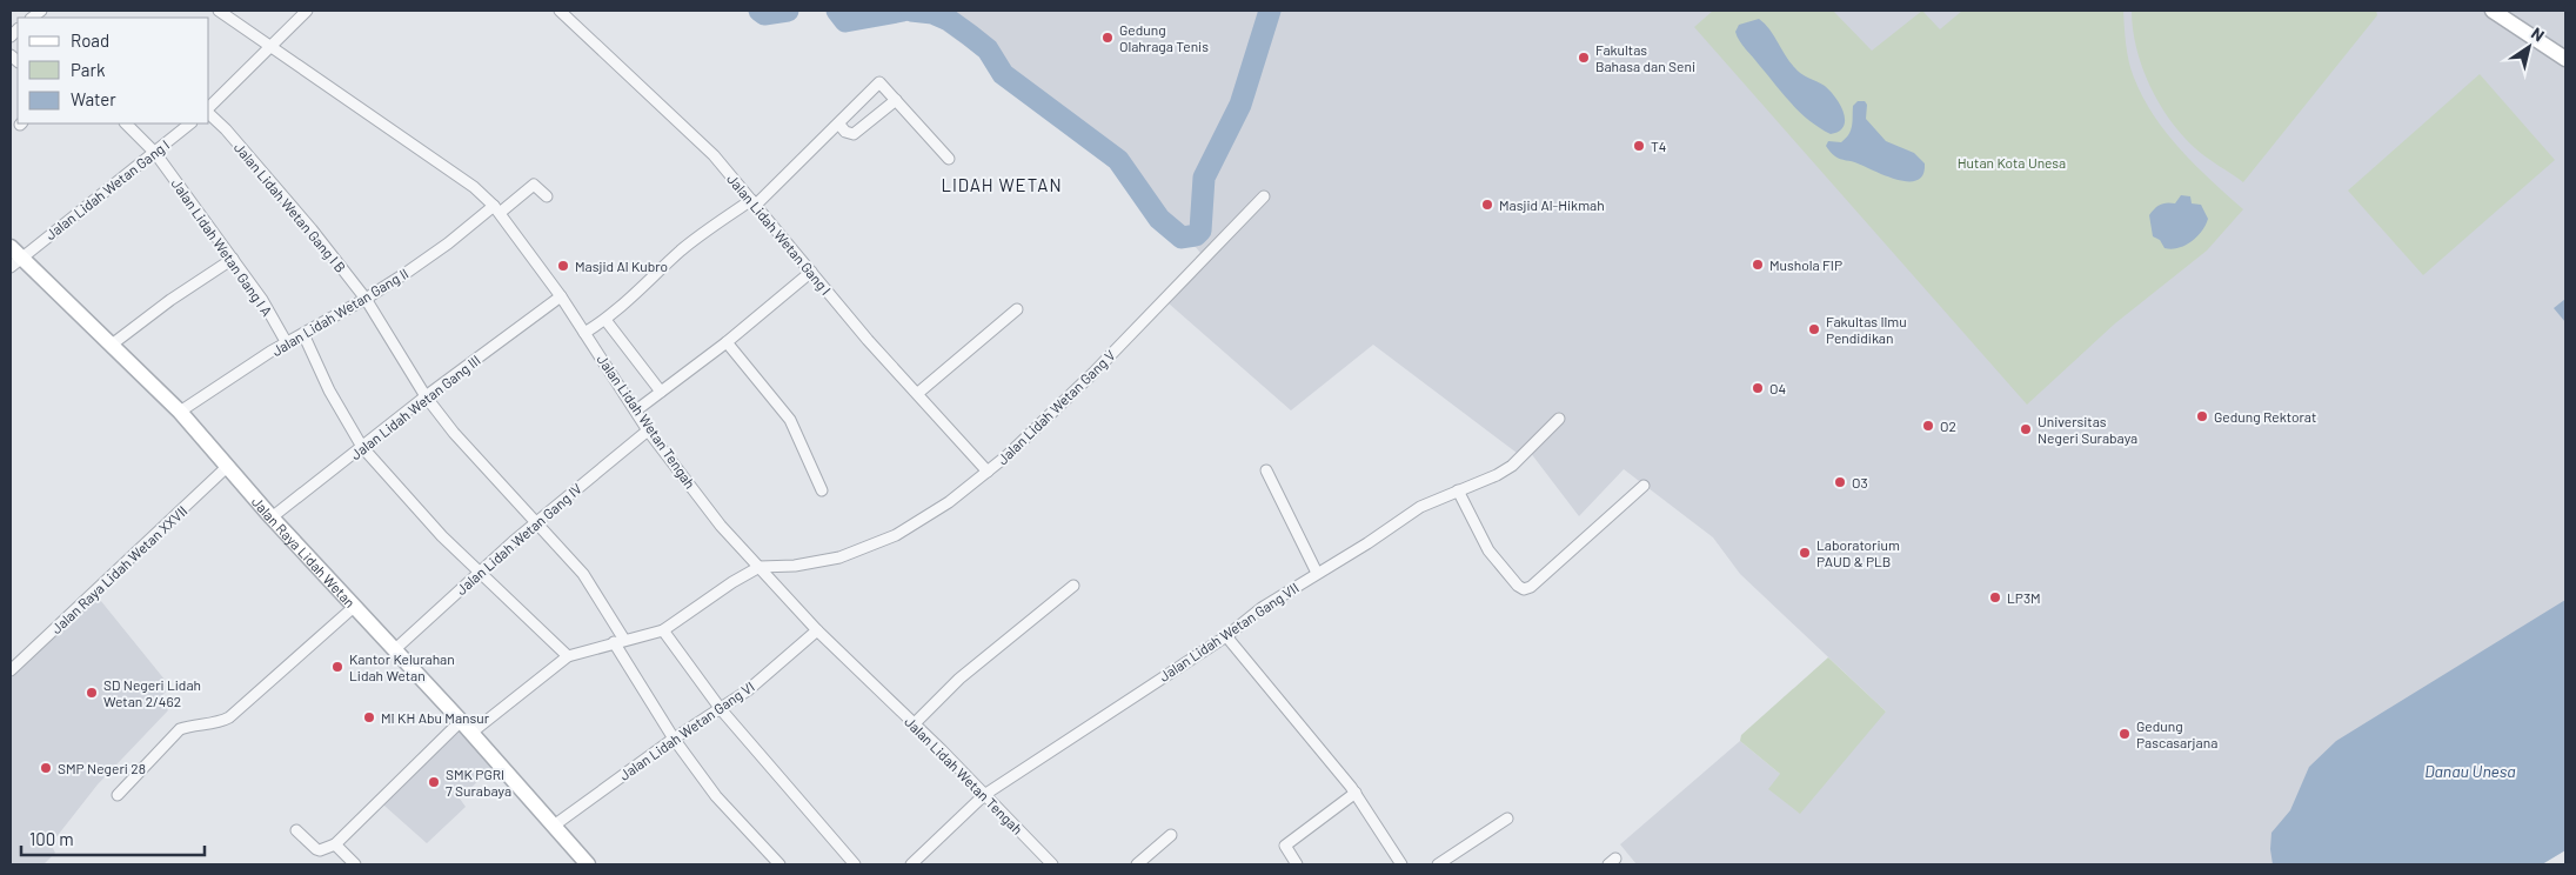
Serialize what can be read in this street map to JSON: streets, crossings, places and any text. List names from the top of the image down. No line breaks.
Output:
{"streets":{"main road":["Jalan Raya Lidah Wetan"],"street":["Jalan Lidah Wetan Gang I","Jalan Lidah Wetan Gang I B","Jalan Lidah Wetan Gang I A","Jalan Lidah Wetan Gang II","Jalan Lidah Wetan Gang III","Jalan Lidah Wetan Gang V","Jalan Lidah Wetan Tengah","Jalan Lidah Wetan Gang IV","Jalan Raya Lidah Wetan XXVII","Jalan Lidah Wetan Gang VII","Jalan Lidah Wetan Gang VI"]},"crossings":[["Jalan Lidah Wetan Gang I","Jalan Lidah Wetan Gang I A"],["Jalan Lidah Wetan Gang I","Jalan Lidah Wetan Gang V"],["Jalan Lidah Wetan Gang I","Jalan Raya Lidah Wetan"],["Jalan Lidah Wetan Gang I B","Jalan Lidah Wetan Gang II"],["Jalan Lidah Wetan Gang I B","Jalan Lidah Wetan Gang III"],["Jalan Lidah Wetan Gang I B","Jalan Lidah Wetan Gang V"],["Jalan Lidah Wetan Gang I B","Jalan Lidah Wetan Gang IV"],["Jalan Lidah Wetan Gang I B","Jalan Lidah Wetan Gang VI"],["Jalan Lidah Wetan Gang I A","Jalan Lidah Wetan Gang II"],["Jalan Lidah Wetan Gang II","Jalan Lidah Wetan Tengah"],["Jalan Lidah Wetan Gang II","Jalan Raya Lidah Wetan"],["Jalan Lidah Wetan Gang III","Jalan Lidah Wetan Tengah"],["Jalan Lidah Wetan Gang III","Jalan Raya Lidah Wetan"],["Jalan Lidah Wetan Gang V","Jalan Lidah Wetan Tengah"],["Jalan Lidah Wetan Gang V","Jalan Raya Lidah Wetan"],["Jalan Lidah Wetan Tengah","Jalan Lidah Wetan Gang IV"],["Jalan Lidah Wetan Tengah","Jalan Lidah Wetan Gang VII"],["Jalan Lidah Wetan Tengah","Jalan Lidah Wetan Gang VI"],["Jalan Lidah Wetan Gang IV","Jalan Raya Lidah Wetan"],["Jalan Raya Lidah Wetan","Jalan Raya Lidah Wetan XXVII"],["Jalan Raya Lidah Wetan","Jalan Lidah Wetan Gang VI"]],"districts":["LIDAH WETAN"],"water":["Danau Unesa"],"parks":["Hutan Kota Unesa"],"places":["Gedung Olahraga Tenis","Fakultas Bahasa dan Seni","T4","Masjid Al-Hikmah","Mushola FIP","Masjid Al Kubro","Fakultas Ilmu Pendidikan","O4","Gedung Rektorat","O2","Universitas Negeri Surabaya","O3","Laboratorium PAUD & PLB","LP3M","Kantor Kelurahan Lidah Wetan","SD Negeri Lidah Wetan 2/462","MI KH Abu Mansur","Gedung Pascasarjana","SMP Negeri 28","SMK PGRI 7 Surabaya"],"legend":["Road","Park","Water"],"scale_bar":"100 m","north":"top right"}
